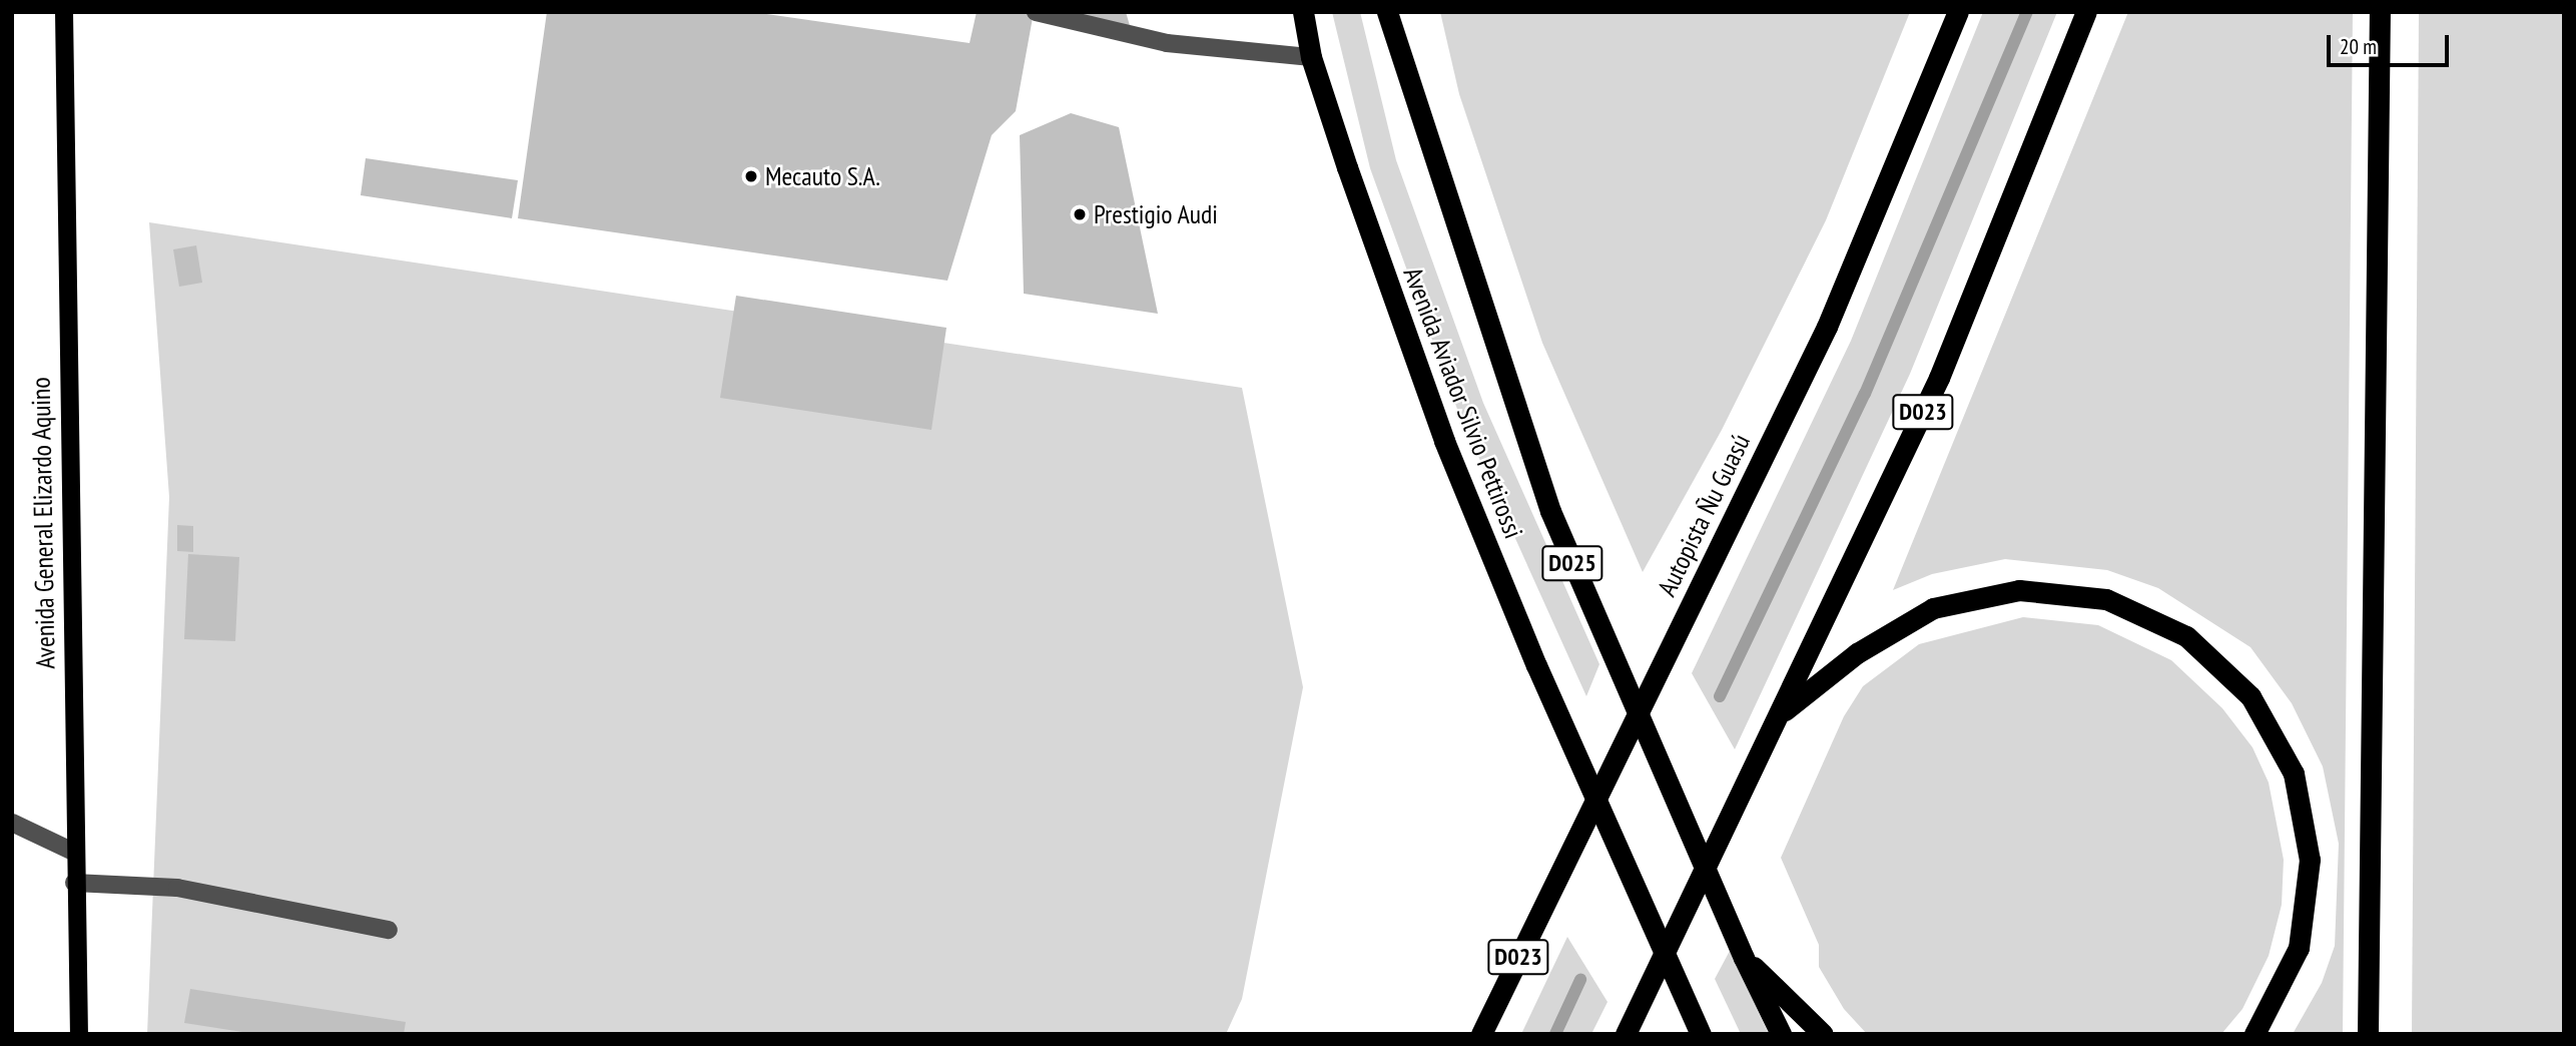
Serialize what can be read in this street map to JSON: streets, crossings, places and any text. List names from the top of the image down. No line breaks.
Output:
{"streets":{"highway":["Avenida Aviador Silvio Pettirossi","D023","Autopista Ñu Guasú","D025"],"main road":["Avenida General Elizardo Aquino"]},"places":["Mecauto S.A.","Prestigio Audi"],"scale_bar":"20 m"}
